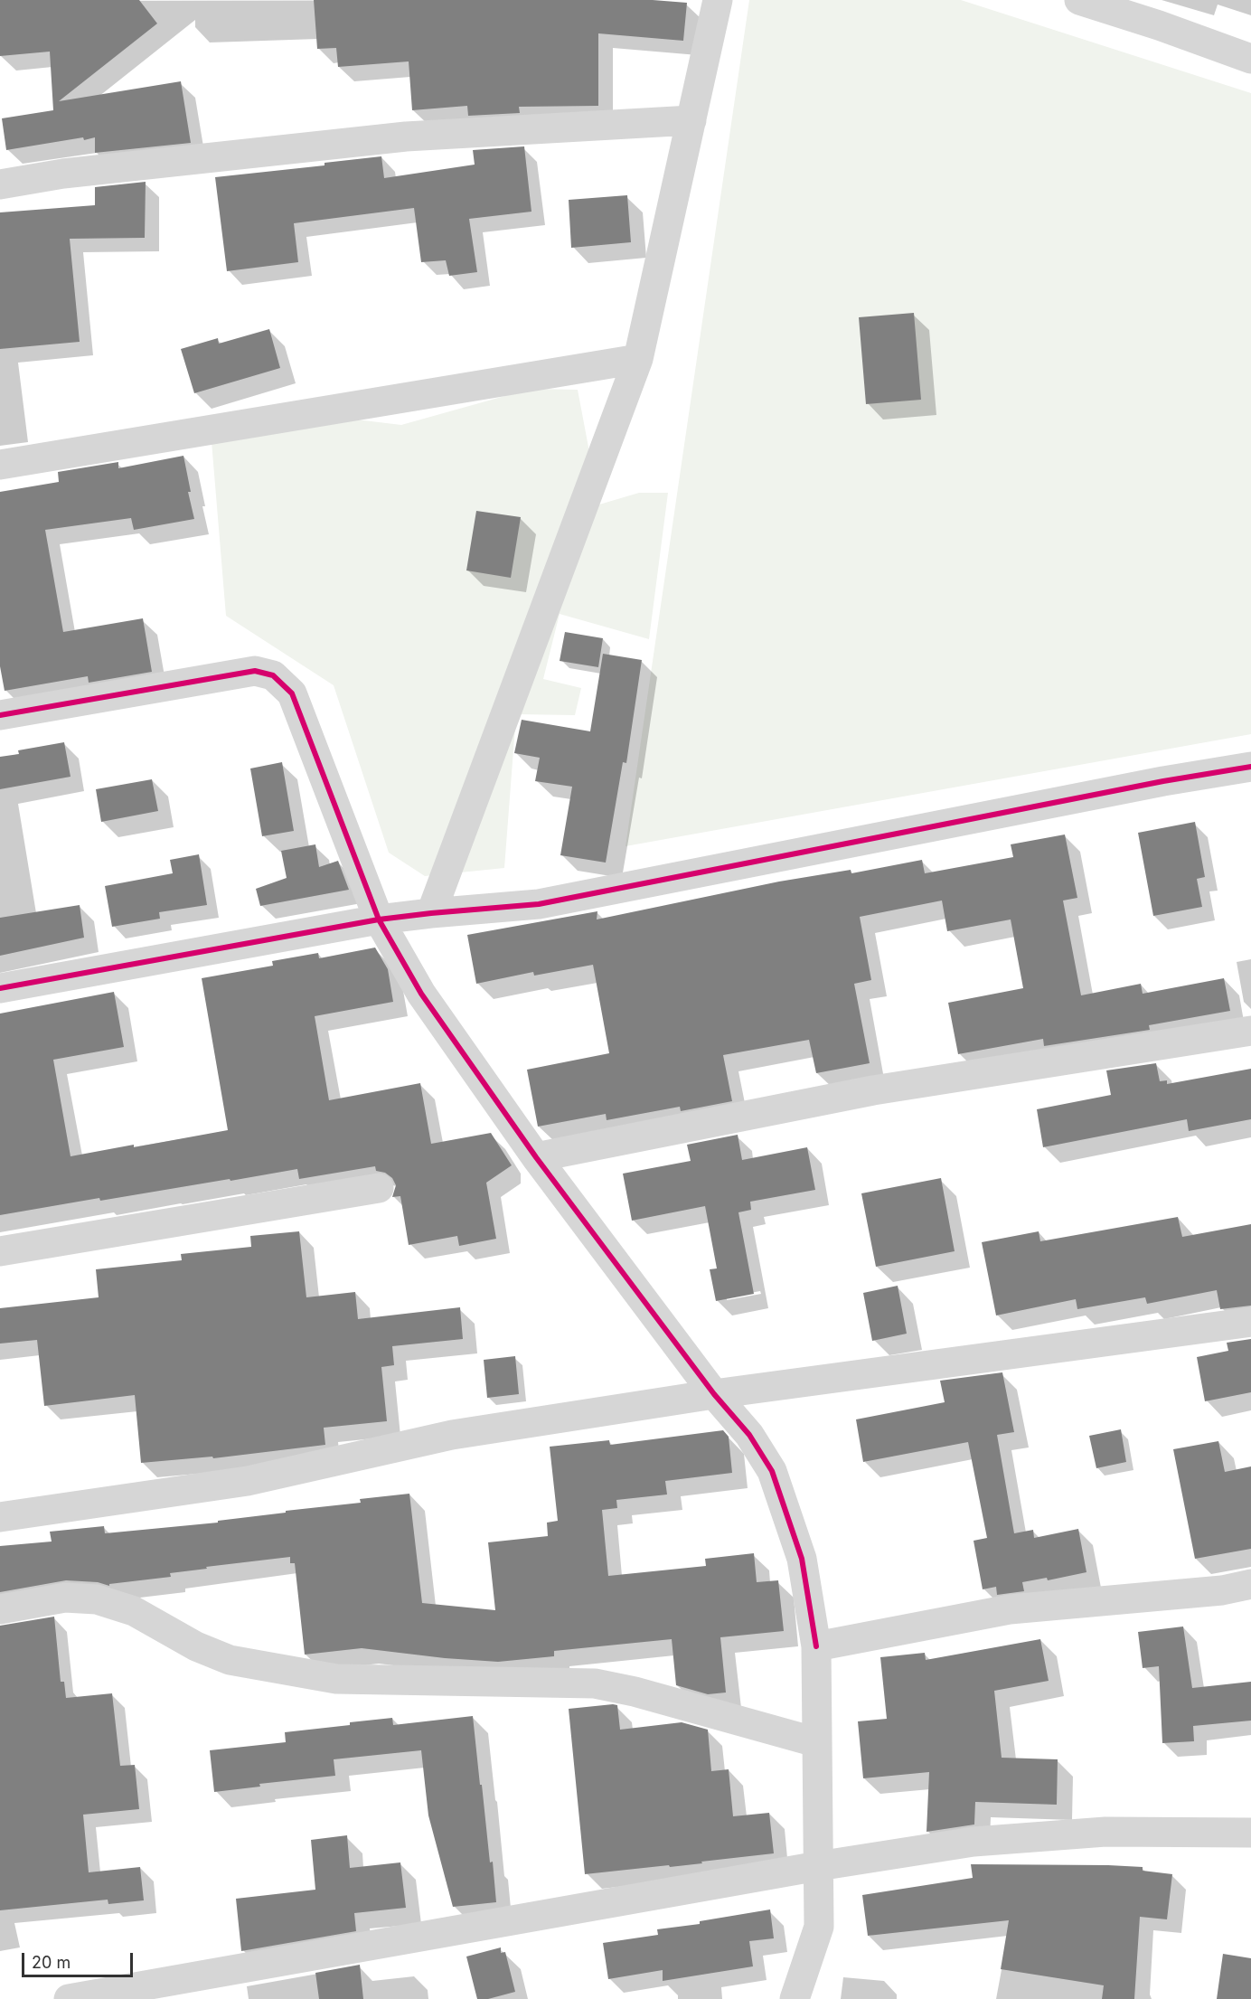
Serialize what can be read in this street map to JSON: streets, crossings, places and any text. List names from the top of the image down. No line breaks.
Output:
{"scale_bar":"20 m"}
